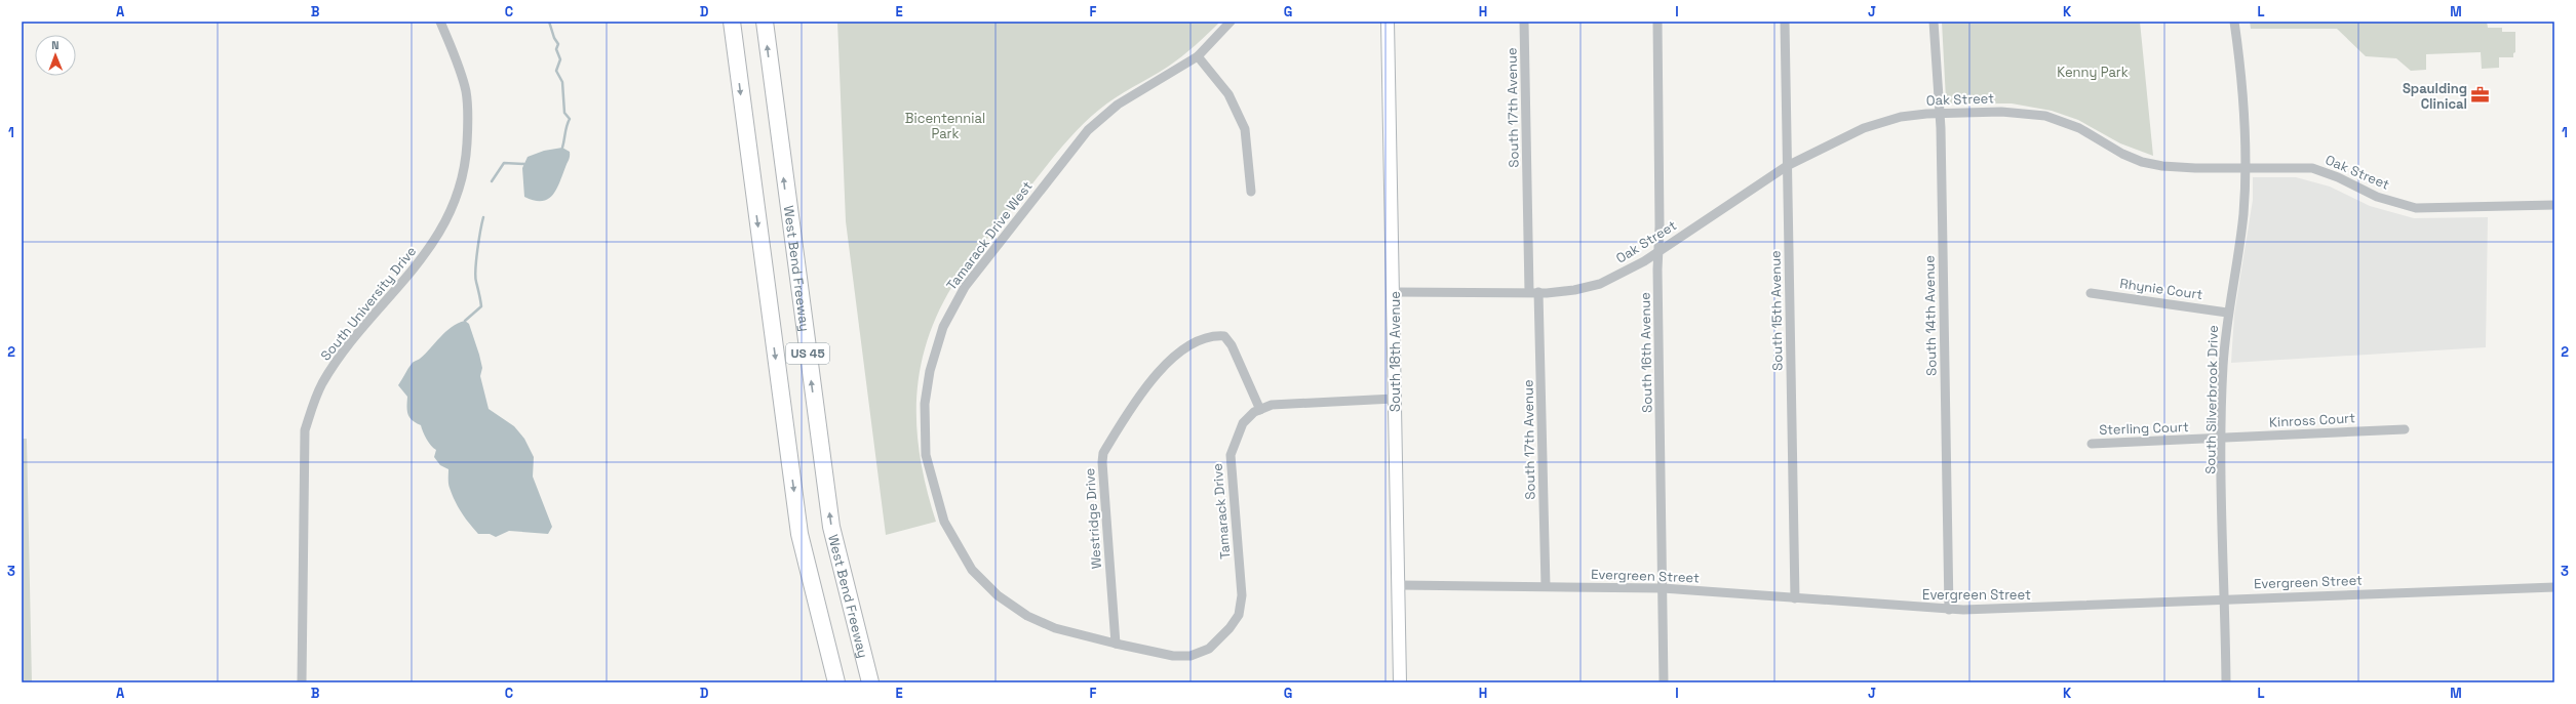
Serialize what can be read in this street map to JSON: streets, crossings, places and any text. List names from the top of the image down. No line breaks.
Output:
{"streets":{"highway":["West Bend Freeway","US 45"],"street":["Oak Street","South 17th Avenue","Tamarack Drive West","Rhynie Court","South University Drive","South 15th Avenue","South 14th Avenue","South 18th Avenue","South 16th Avenue","South Silverbrook Drive","Kinross Court","Sterling Court","Tamarack Drive","Westridge Drive","Evergreen Street"]},"crossings":[["Oak Street","South 17th Avenue"],["Oak Street","South 15th Avenue"],["Oak Street","South 14th Avenue"],["Oak Street","South 18th Avenue"],["Oak Street","South 16th Avenue"],["Oak Street","South Silverbrook Drive"],["South 17th Avenue","Evergreen Street"],["Tamarack Drive West","Tamarack Drive"],["Tamarack Drive West","Westridge Drive"],["Rhynie Court","South Silverbrook Drive"],["South 15th Avenue","Evergreen Street"],["South 14th Avenue","Evergreen Street"],["South 18th Avenue","Tamarack Drive"],["South 18th Avenue","Evergreen Street"],["South 16th Avenue","Evergreen Street"],["South Silverbrook Drive","Kinross Court"],["South Silverbrook Drive","Sterling Court"],["South Silverbrook Drive","Evergreen Street"],["Kinross Court","Sterling Court"],["Tamarack Drive","Westridge Drive"]],"parks":["Kenny Park","Bicentennial Park"],"places":{"office":["Spaulding Clinical"]},"north":"top","grid":{"columns":["A","B","C","D","E","F","G","H","I","J","K","L","M"],"rows":["1","2","3"]}}
